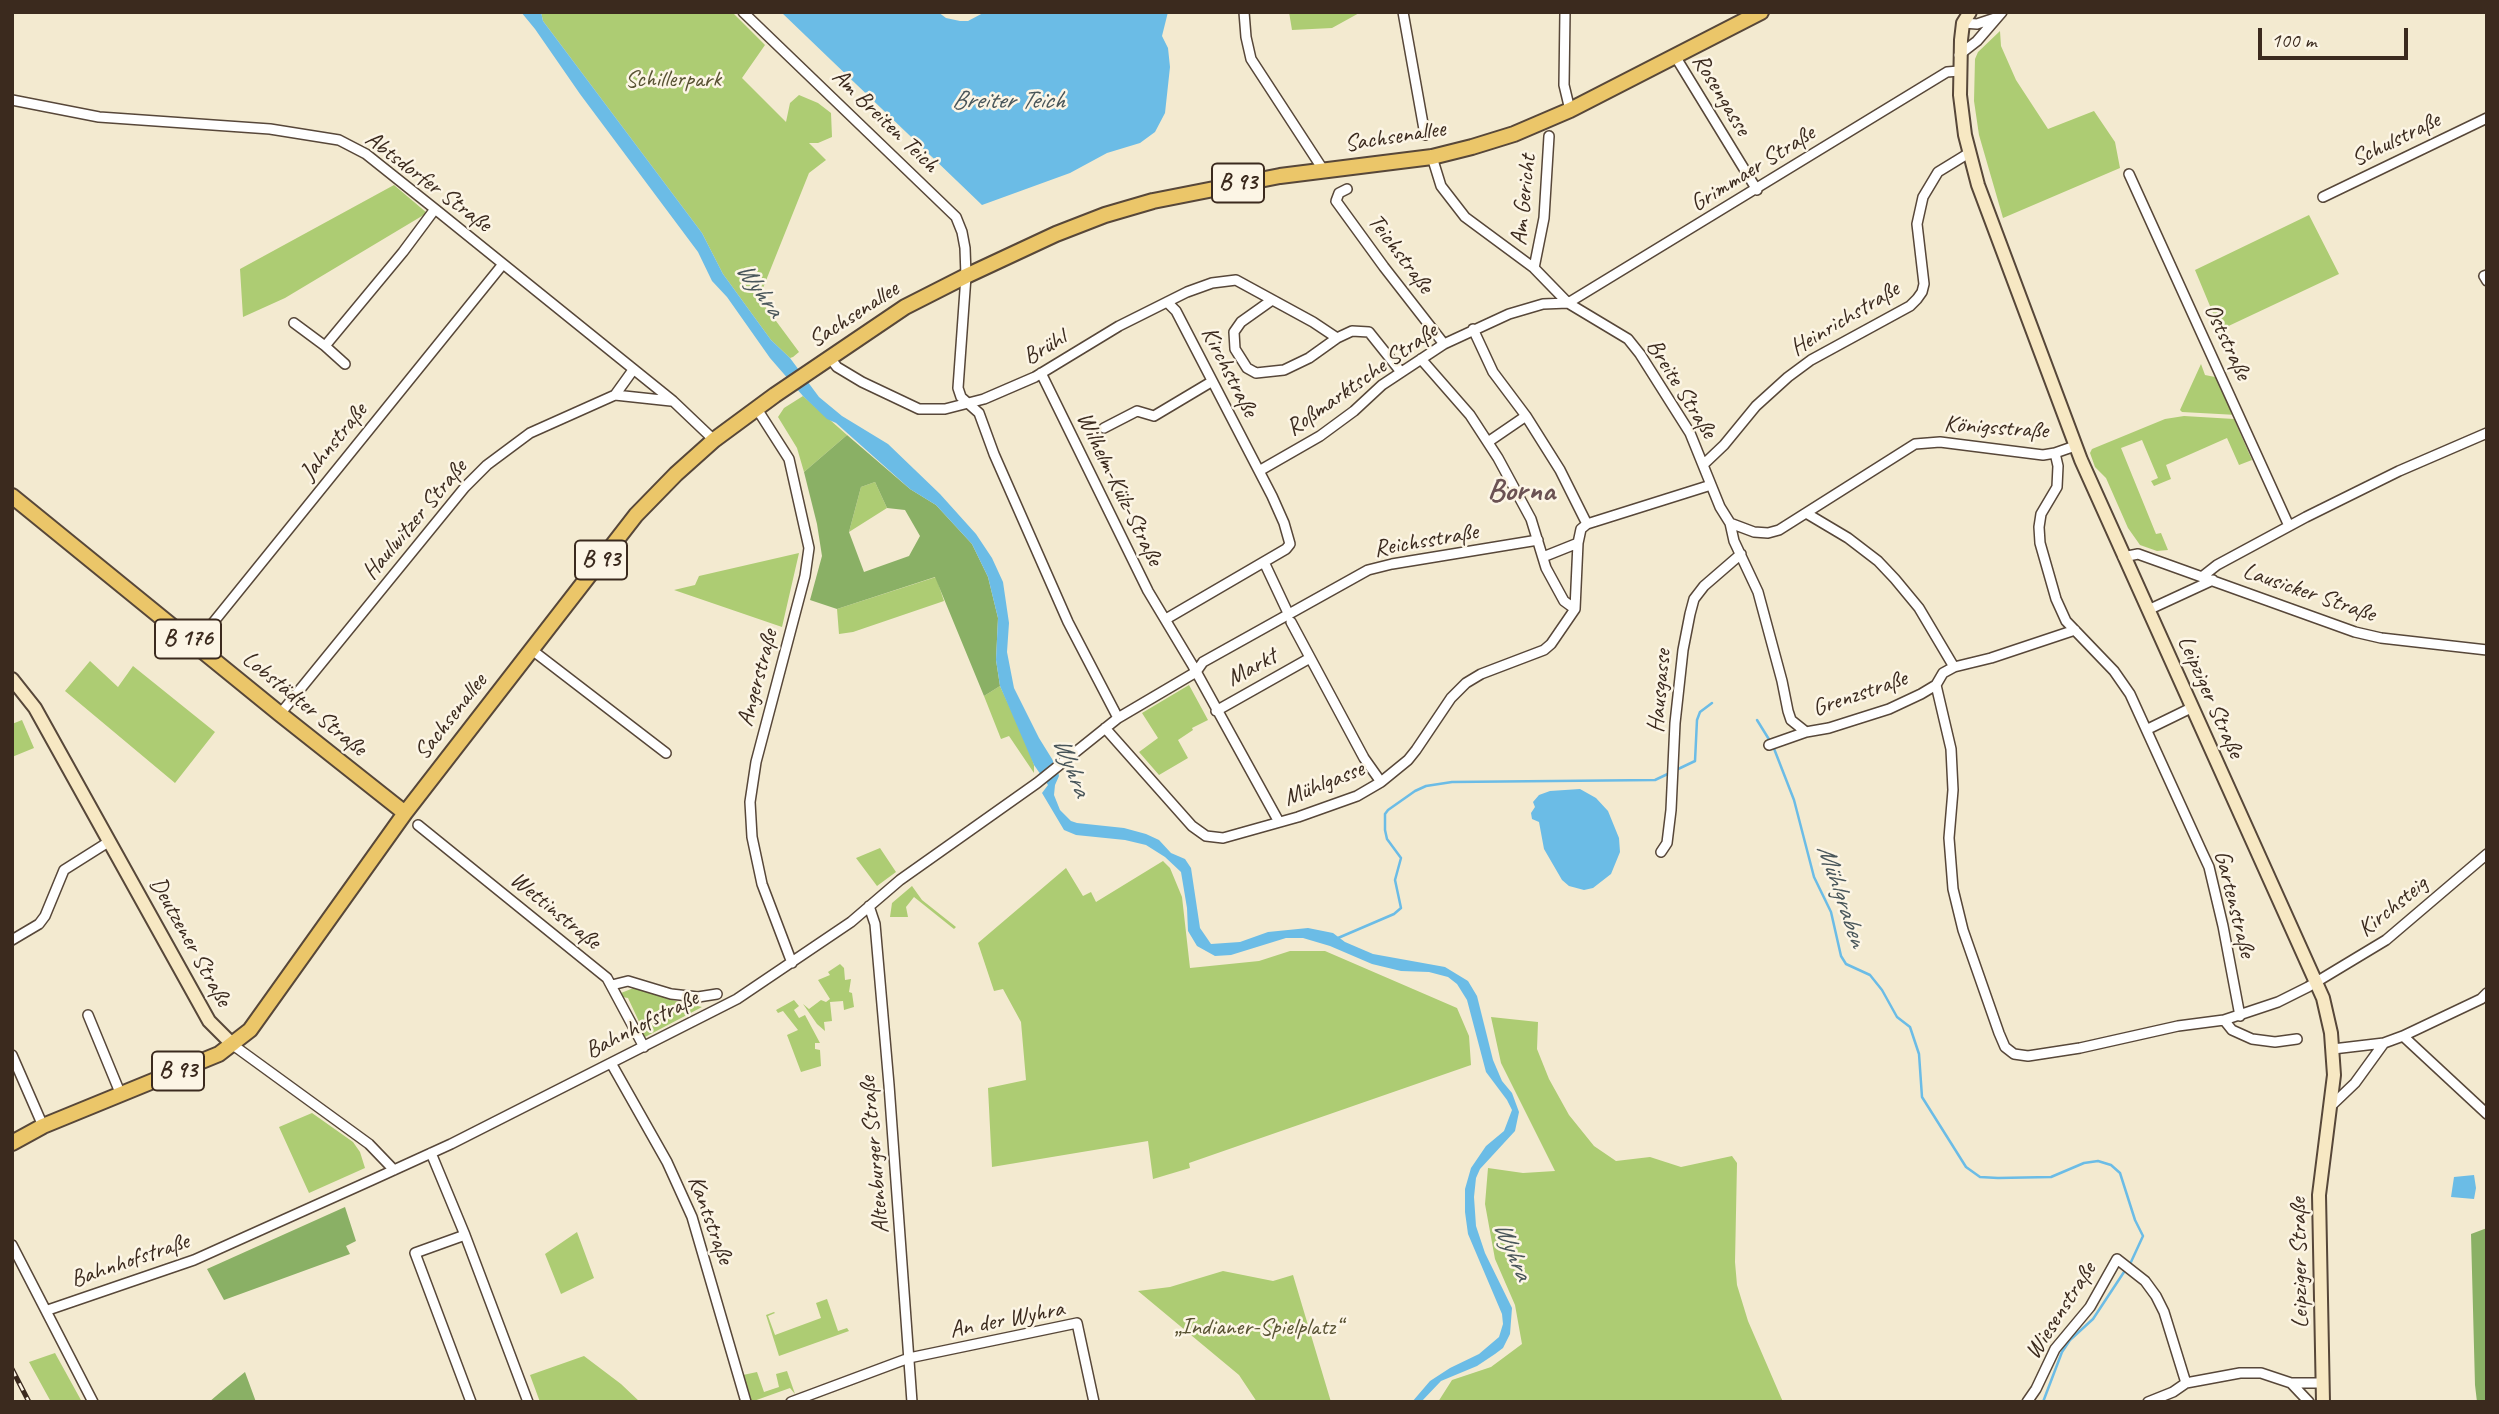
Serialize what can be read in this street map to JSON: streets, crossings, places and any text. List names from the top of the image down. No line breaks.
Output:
{"streets":{"main road":["Sachsenallee","B 93","B 176","Lobstädter Straße"],"street":["Rosengasse","Am Breiten Teich","Schulstraße","Grimmaer Straße","Abtsdorfer Straße","Am Gericht","Teichstraße","Heinrichstraße","Oststraße","Brühl","Kirchstraße","Roßmarktsche Straße","Breite Straße","Königsstraße","Jahnstraße","Wilhelm-Külz-Straße","Haulwitzer Straße","Reichsstraße","Lausicker Straße","Markt","Angerstraße","Hausgasse","Grenzstraße","Leipziger Straße","Mühlgasse","Gartenstraße","Kirchsteig","Wettinstraße","Deutzener Straße","Bahnhofstraße","Altenburger Straße","Kantstraße","Wiesenstraße","An der Wyhra"]},"crossings":[["Rosengasse","Sachsenallee"],["Rosengasse","Grimmaer Straße"],["Am Breiten Teich","Sachsenallee"],["Sachsenallee","Abtsdorfer Straße"],["Sachsenallee","B 93"],["Sachsenallee","Brühl"],["Sachsenallee","Breite Straße"],["Sachsenallee","Angerstraße"],["Sachsenallee","Lobstädter Straße"],["Sachsenallee","Deutzener Straße"],["Grimmaer Straße","Roßmarktsche Straße"],["Grimmaer Straße","Breite Straße"],["Grimmaer Straße","Leipziger Straße"],["Abtsdorfer Straße","Jahnstraße"],["Abtsdorfer Straße","Haulwitzer Straße"],["B 93","Deutzener Straße"],["Am Gericht","Breite Straße"],["Teichstraße","Roßmarktsche Straße"],["Heinrichstraße","Breite Straße"],["Heinrichstraße","Leipziger Straße"],["Brühl","Kirchstraße"],["Brühl","Wilhelm-Külz-Straße"],["Kirchstraße","Roßmarktsche Straße"],["Kirchstraße","Markt"],["Roßmarktsche Straße","Breite Straße"],["Breite Straße","Königsstraße"],["Breite Straße","Hausgasse"],["Breite Straße","Grenzstraße"],["Königsstraße","Leipziger Straße"],["Königsstraße","Gartenstraße"],["Jahnstraße","Lobstädter Straße"],["Wilhelm-Külz-Straße","Markt"],["Haulwitzer Straße","Lobstädter Straße"],["Reichsstraße","Markt"],["Lausicker Straße","Leipziger Straße"],["Markt","Bahnhofstraße"],["Angerstraße","Bahnhofstraße"],["Grenzstraße","Kirchsteig"],["Leipziger Straße","Kirchsteig"],["Mühlgasse","Bahnhofstraße"],["Gartenstraße","Kirchsteig"],["Wettinstraße","Bahnhofstraße"],["Deutzener Straße","Bahnhofstraße"],["Bahnhofstraße","Altenburger Straße"],["Bahnhofstraße","Kantstraße"],["Altenburger Straße","An der Wyhra"]],"districts":["Borna"],"water":["Breiter Teich","Wyhra","Mühlgraben"],"parks":["Schillerpark","„Indianer-Spielplatz“"],"scale_bar":"100 m"}
